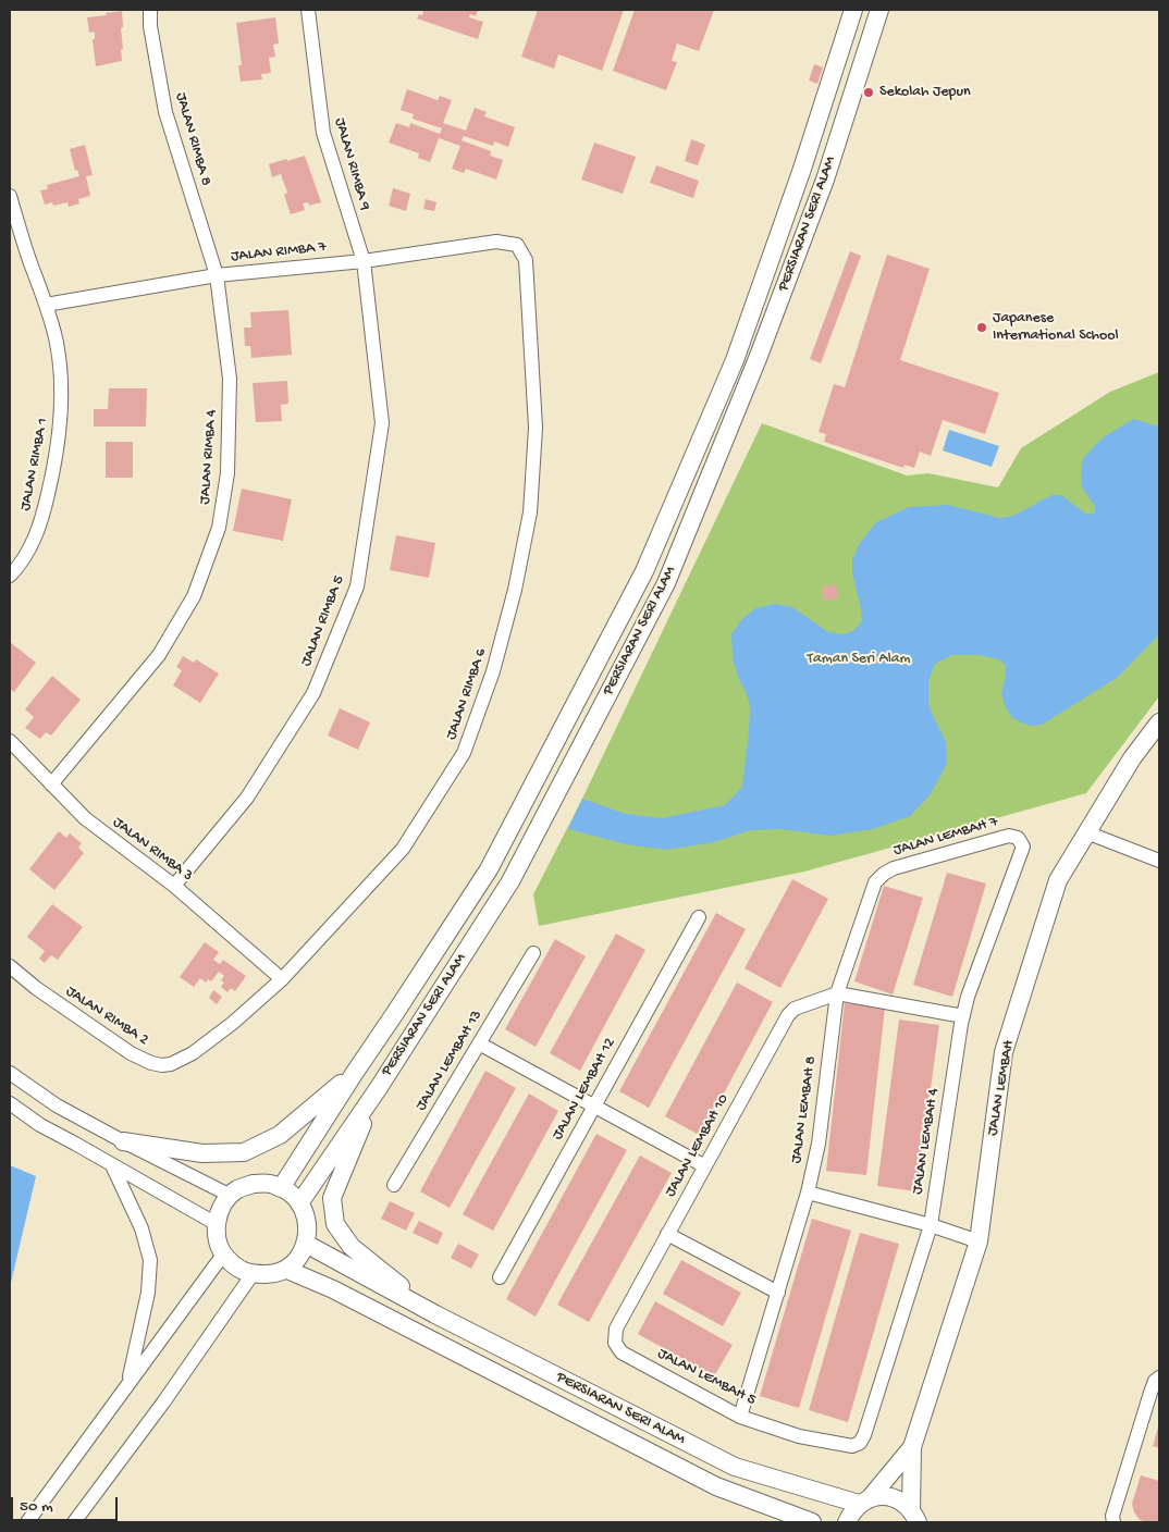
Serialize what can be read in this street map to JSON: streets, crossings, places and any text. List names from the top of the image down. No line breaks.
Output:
{"streets":{"street":["JALAN RIMBA 8","JALAN RIMBA 9","PERSIARAN SERI ALAM","JALAN RIMBA 7","JALAN RIMBA 4","JALAN RIMBA 1","JALAN RIMBA 5","JALAN RIMBA 6","JALAN LEMBAH 7","JALAN RIMBA 3","JALAN RIMBA 2","JALAN LEMBAH 13","JALAN LEMBAH","JALAN LEMBAH 12","JALAN LEMBAH 8","JALAN LEMBAH 4","JALAN LEMBAH 10","JALAN LEMBAH 5"]},"crossings":[["JALAN RIMBA 8","JALAN RIMBA 7"],["JALAN RIMBA 8","JALAN RIMBA 4"],["JALAN RIMBA 9","JALAN RIMBA 7"],["JALAN RIMBA 9","JALAN RIMBA 5"],["PERSIARAN SERI ALAM","JALAN LEMBAH"],["JALAN RIMBA 7","JALAN RIMBA 4"],["JALAN RIMBA 7","JALAN RIMBA 1"],["JALAN RIMBA 7","JALAN RIMBA 5"],["JALAN RIMBA 7","JALAN RIMBA 6"],["JALAN RIMBA 4","JALAN RIMBA 3"],["JALAN RIMBA 5","JALAN RIMBA 3"],["JALAN RIMBA 6","JALAN RIMBA 3"],["JALAN RIMBA 6","JALAN RIMBA 2"],["JALAN LEMBAH 7","JALAN LEMBAH 8"],["JALAN LEMBAH 7","JALAN LEMBAH 4"],["JALAN LEMBAH 8","JALAN LEMBAH 10"],["JALAN LEMBAH 8","JALAN LEMBAH 5"],["JALAN LEMBAH 4","JALAN LEMBAH 5"],["JALAN LEMBAH 10","JALAN LEMBAH 5"]],"parks":["Taman Seri Alam"],"places":["Sekolah Jepun","Japanese International School"],"scale_bar":"50 m"}
